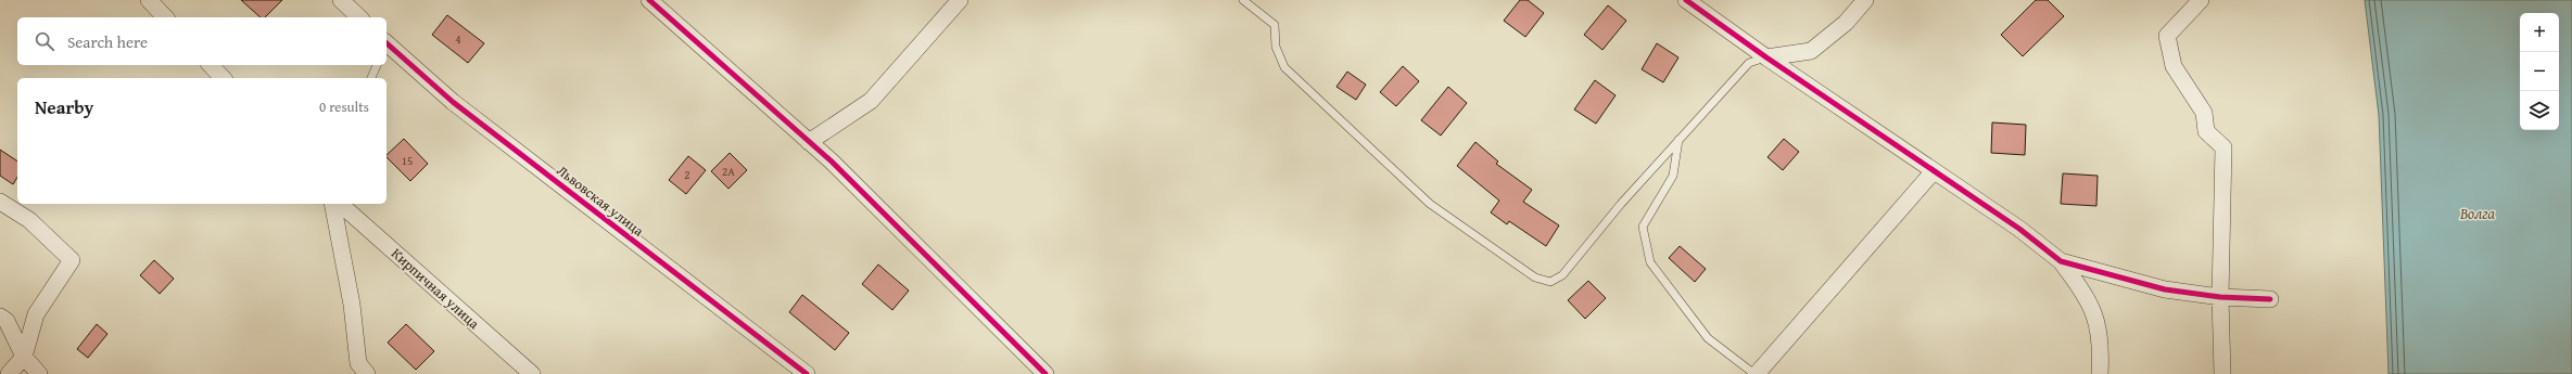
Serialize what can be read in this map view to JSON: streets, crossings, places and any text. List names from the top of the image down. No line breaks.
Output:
{"streets":{"street":["Львовская улица","Кирпичная улица"]},"water":["Волга"],"house_numbers":["4","15","2А","2"],"page":{"map_buttons":["+","−"],"search":"Search here","heading":["Nearby","0 results"]}}
